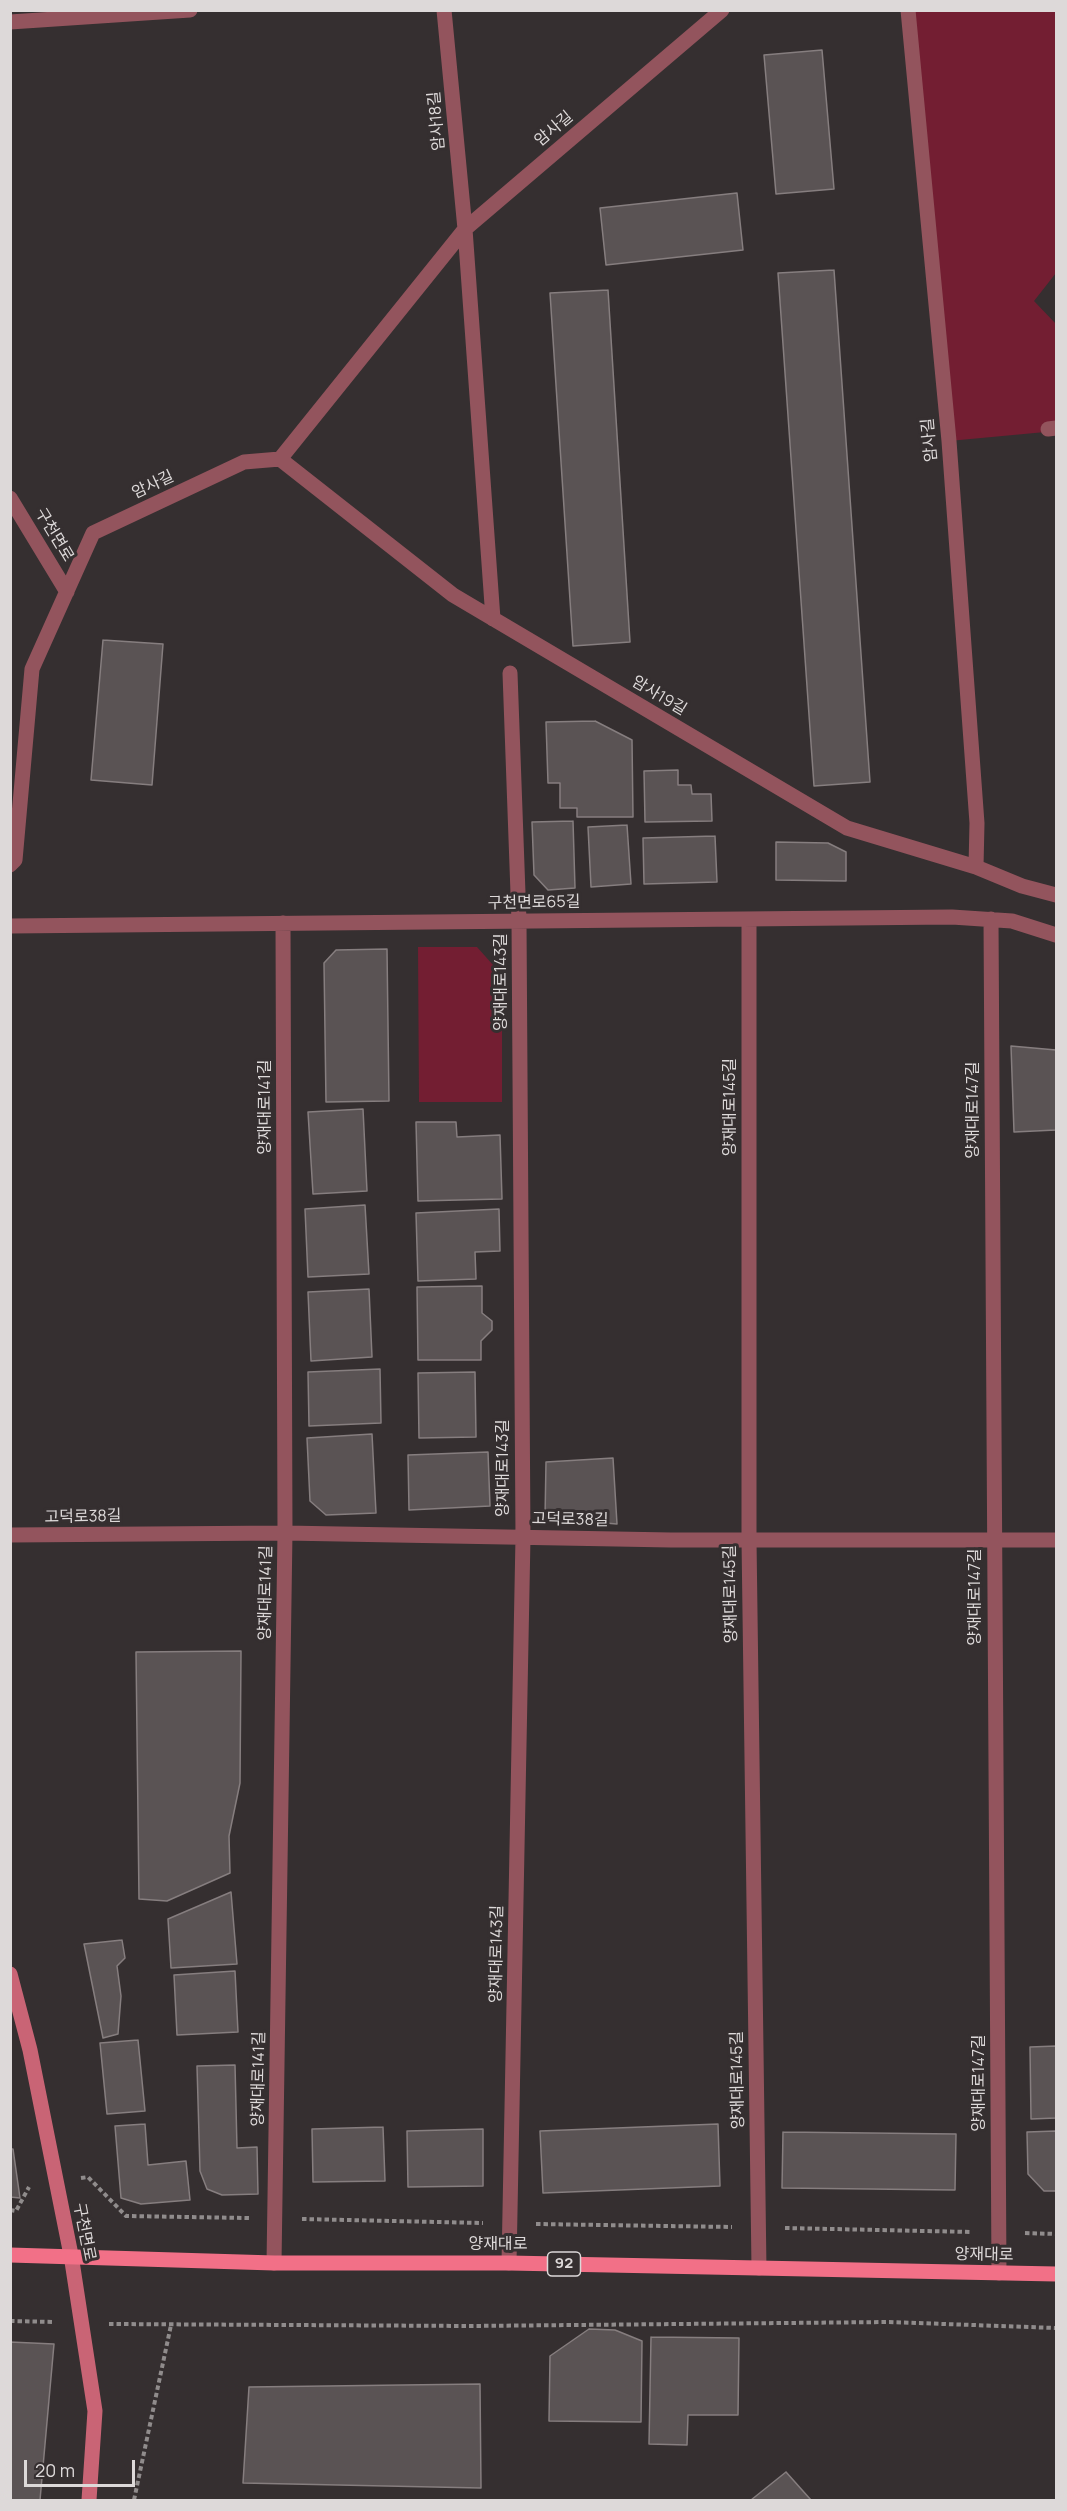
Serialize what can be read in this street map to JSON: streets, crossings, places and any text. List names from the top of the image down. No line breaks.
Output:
{"streets":{"main road":["구천면로","양재대로","92"],"street":["암사18길","암사길","암사19길","구천면로65길","양재대로143길","양재대로141길","양재대로145길","양재대로147길","고덕로38길"]},"crossings":[["암사18길","암사길"],["암사길","구천면로"],["암사길","암사19길"],["구천면로","양재대로"],["구천면로65길","양재대로143길"],["구천면로65길","양재대로141길"],["구천면로65길","양재대로145길"],["구천면로65길","양재대로147길"],["양재대로143길","고덕로38길"],["양재대로143길","양재대로"],["양재대로141길","고덕로38길"],["양재대로141길","양재대로"],["양재대로145길","고덕로38길"],["양재대로145길","양재대로"],["양재대로147길","고덕로38길"],["양재대로147길","양재대로"]],"scale_bar":"20 m"}
